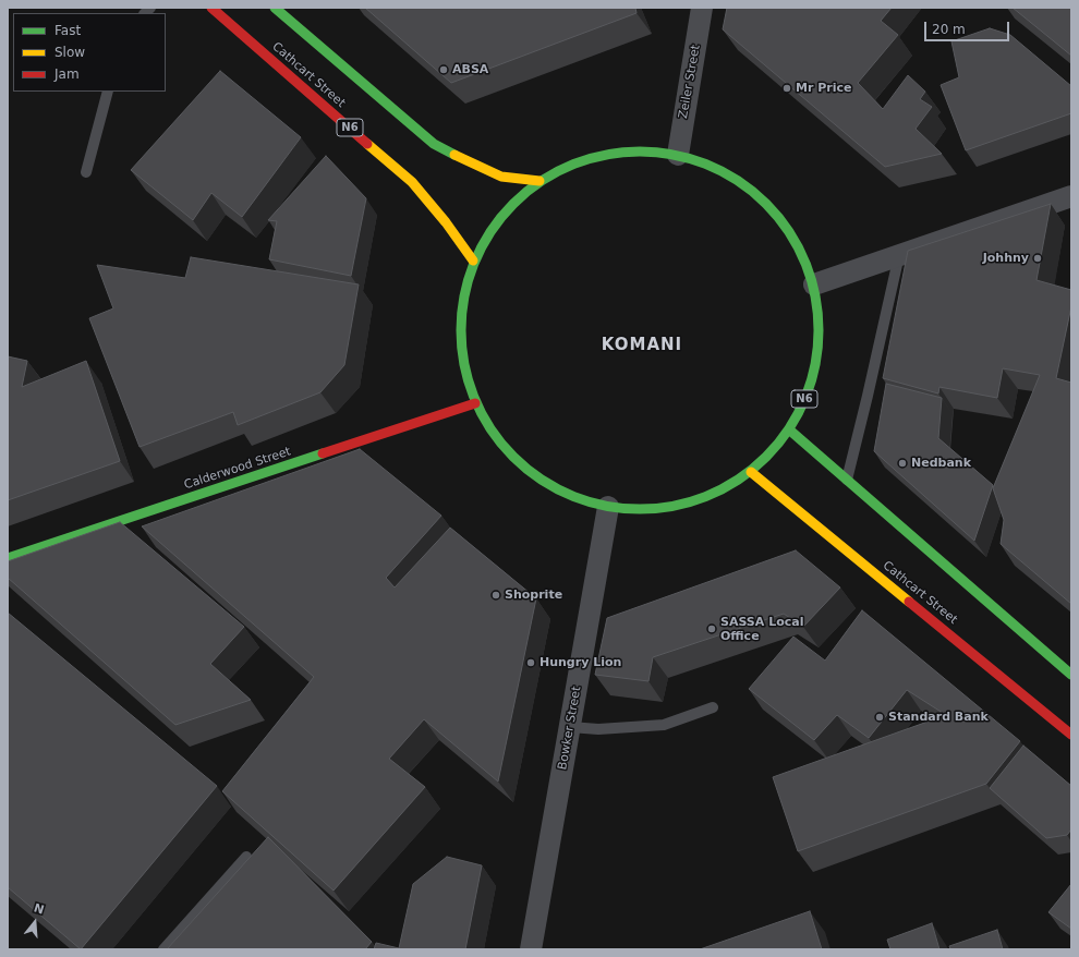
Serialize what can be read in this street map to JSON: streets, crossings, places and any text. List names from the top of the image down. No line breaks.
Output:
{"streets":{"main road":["Cathcart Street","N6","Calderwood Street"],"street":["Zeiler Street","Bowker Street"]},"crossings":[["Cathcart Street","N6"],["Zeiler Street","N6"],["N6","Calderwood Street"],["N6","Bowker Street"]],"districts":["KOMANI"],"places":["ABSA","Mr Price","Johhny","Nedbank","Shoprite","SASSA Local Office","Hungry Lion","Standard Bank"],"legend":["Fast","Slow","Jam"],"scale_bar":"20 m","north":"top"}
